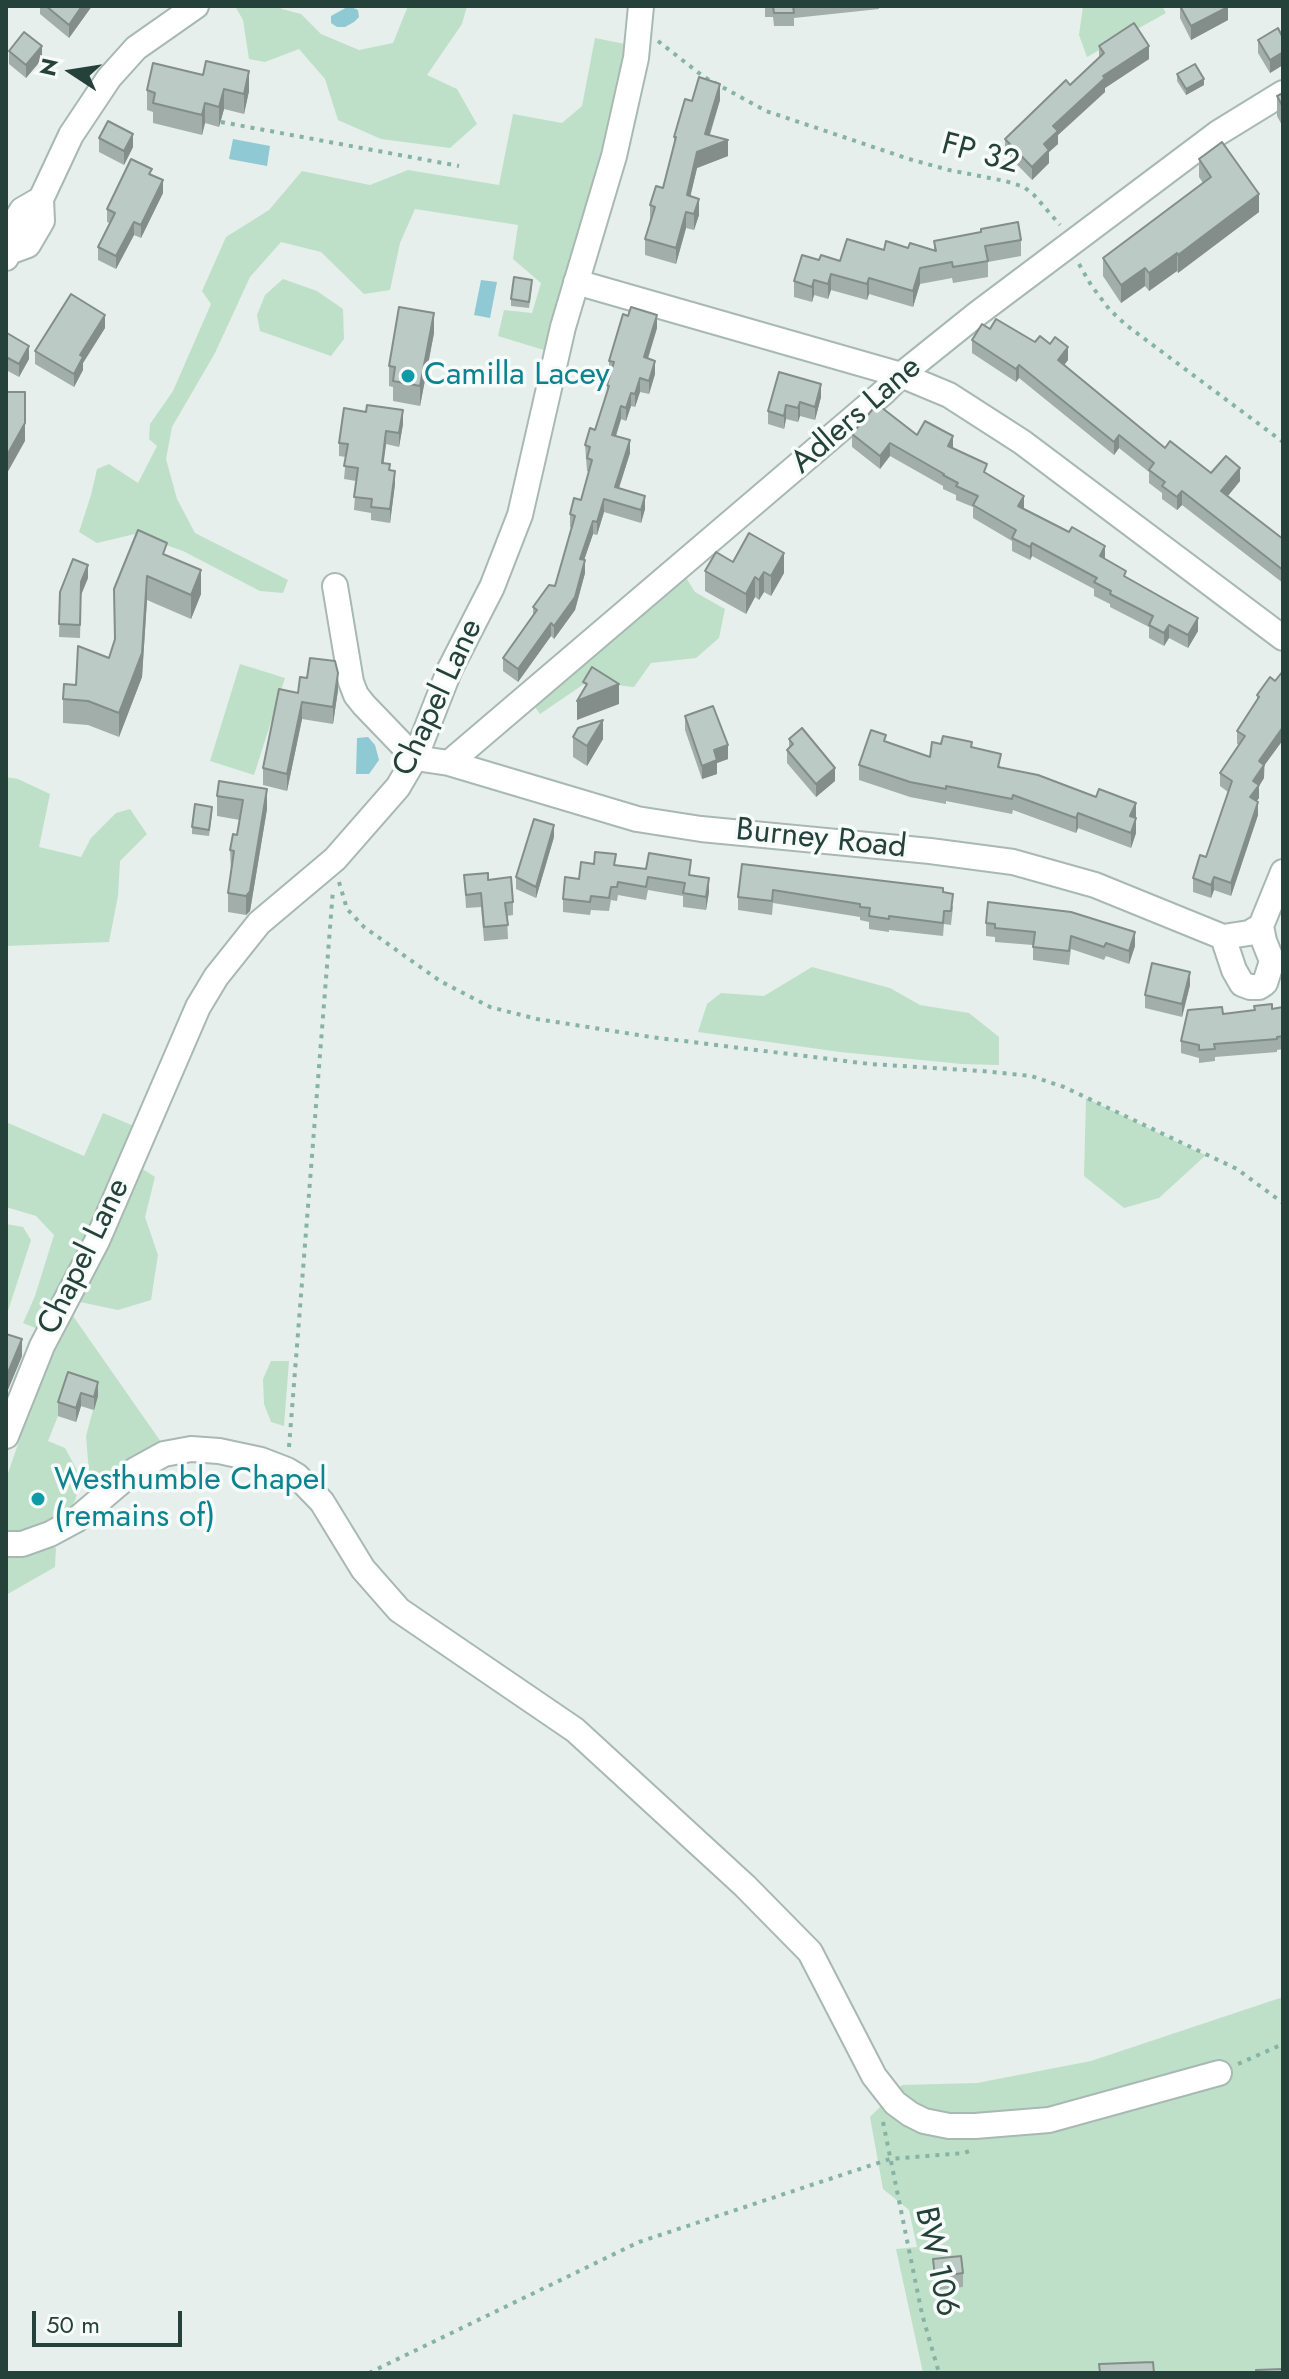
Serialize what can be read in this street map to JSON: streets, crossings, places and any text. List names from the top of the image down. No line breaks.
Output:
{"streets":{"street":["Adlers Lane","Chapel Lane","Burney Road"],"path":["FP 32","BW 106"]},"crossings":[["FP 32","Adlers Lane"],["FP 32","Chapel Lane"],["Adlers Lane","Burney Road"],["Chapel Lane","Burney Road"]],"places":["Camilla Lacey","Westhumble Chapel (remains of)"],"scale_bar":"50 m","north":"left"}
